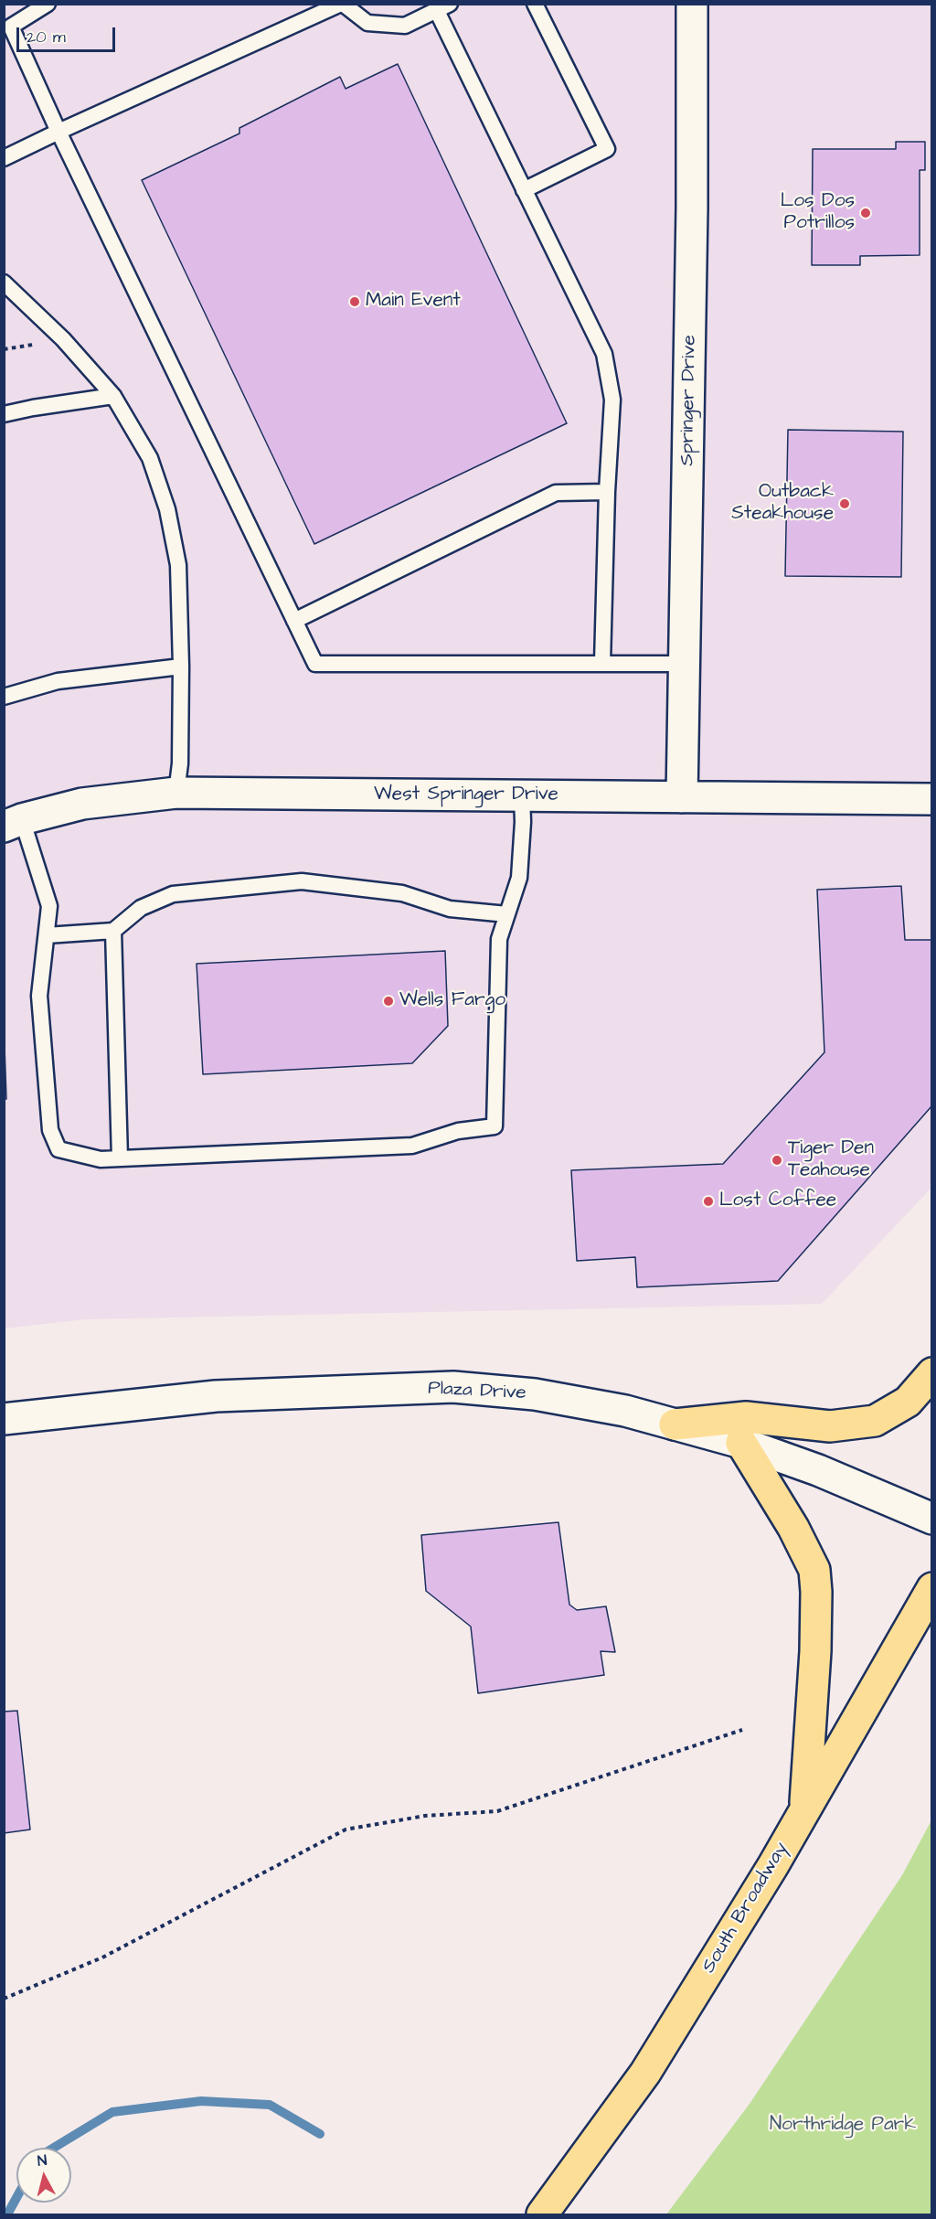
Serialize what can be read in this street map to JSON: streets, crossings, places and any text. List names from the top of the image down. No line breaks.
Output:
{"streets":{"main road":["South Broadway"],"street":["Springer Drive","West Springer Drive","Plaza Drive"]},"crossings":[["Springer Drive","West Springer Drive"]],"parks":["Northridge Park"],"places":["Los Dos Potrillos","Main Event","Outback Steakhouse","Wells Fargo","Tiger Den Teahouse","Lost Coffee"],"scale_bar":"20 m","north":"top"}
